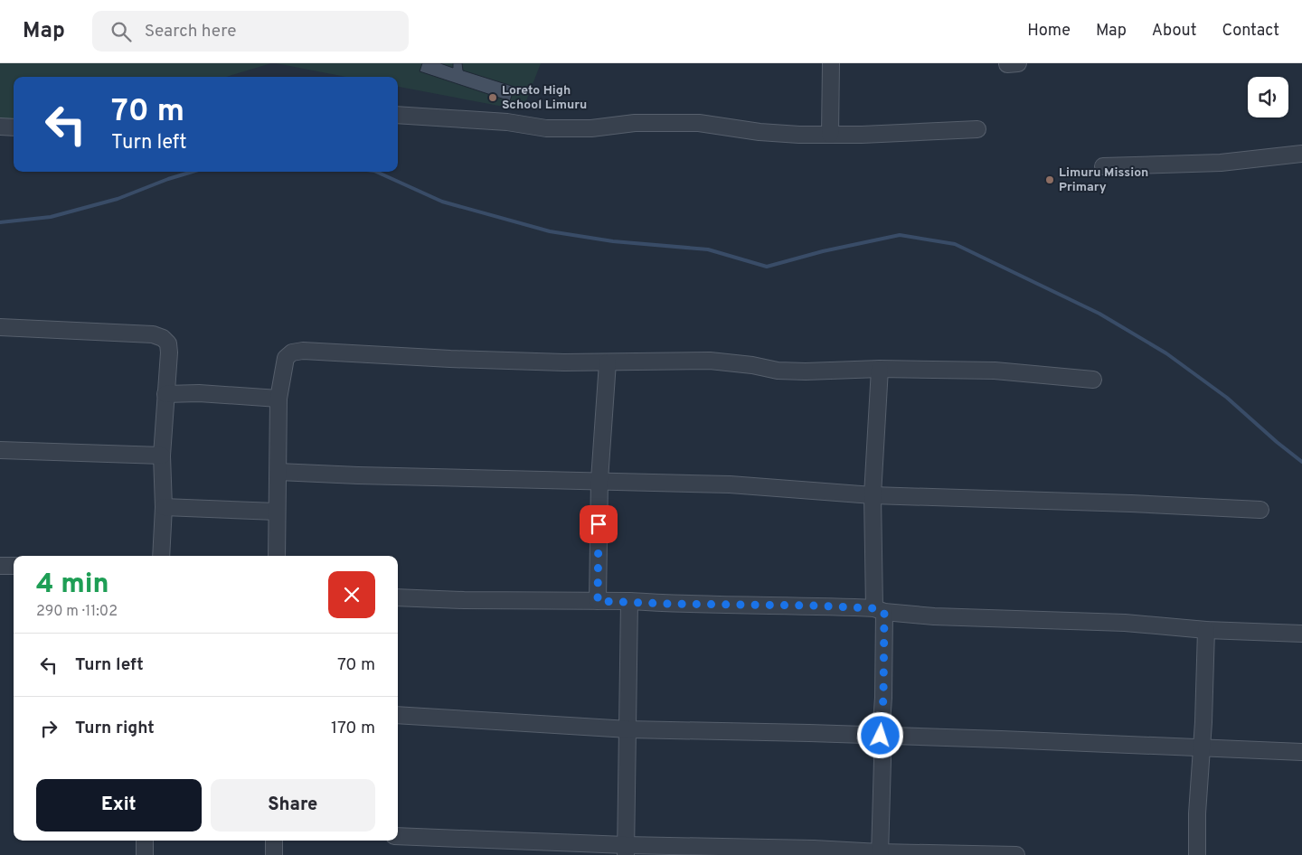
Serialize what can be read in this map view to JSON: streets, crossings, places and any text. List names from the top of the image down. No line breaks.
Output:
{"places":["Loreto High School Limuru","Limuru Mission Primary"],"page":{"header":"Map","search":"Search here","nav":["Home","Map","About","Contact"],"turn":["70 m","Turn left"],"heading":["4 min","290 m · 11:02"],"list":[{"name":"Turn left","value":"70 m"},{"name":"Turn right","value":"170 m"}],"buttons":["Exit","Share"]}}
